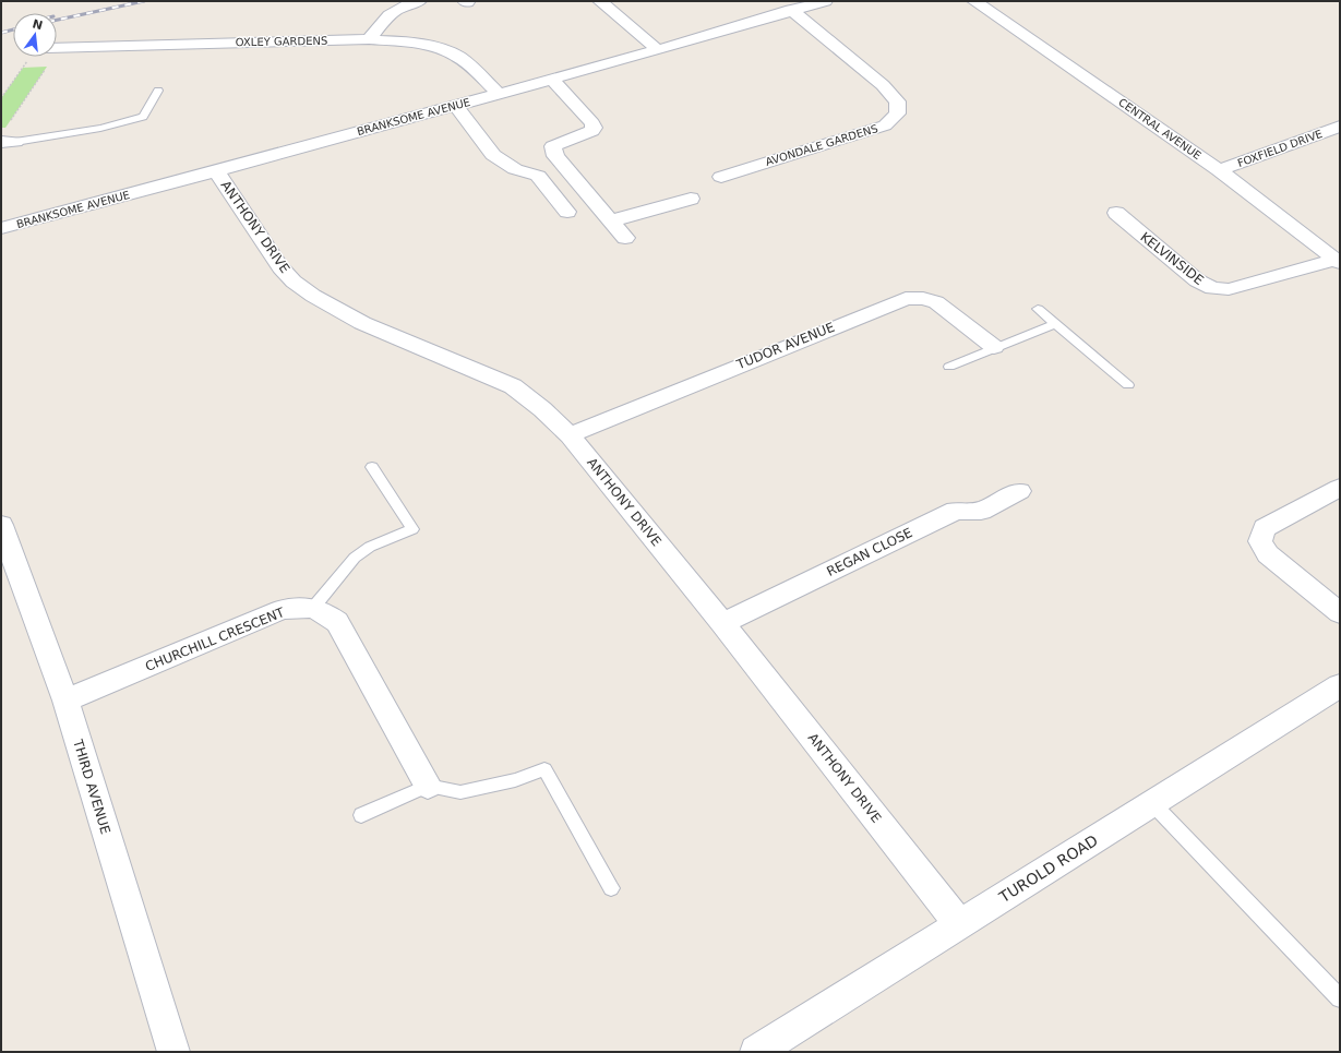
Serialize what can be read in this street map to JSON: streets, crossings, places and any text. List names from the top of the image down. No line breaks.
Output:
{"streets":{"street":["OXLEY GARDENS","BRANKSOME AVENUE","CENTRAL AVENUE","AVONDALE GARDENS","FOXFIELD DRIVE","ANTHONY DRIVE","KELVINSIDE","TUDOR AVENUE","REGAN CLOSE","CHURCHILL CRESCENT","THIRD AVENUE","TUROLD ROAD"]},"crossings":[["OXLEY GARDENS","BRANKSOME AVENUE"],["BRANKSOME AVENUE","AVONDALE GARDENS"],["BRANKSOME AVENUE","ANTHONY DRIVE"],["CENTRAL AVENUE","FOXFIELD DRIVE"],["CENTRAL AVENUE","KELVINSIDE"],["ANTHONY DRIVE","TUDOR AVENUE"],["ANTHONY DRIVE","REGAN CLOSE"],["ANTHONY DRIVE","TUROLD ROAD"],["CHURCHILL CRESCENT","THIRD AVENUE"]],"north":"top"}
